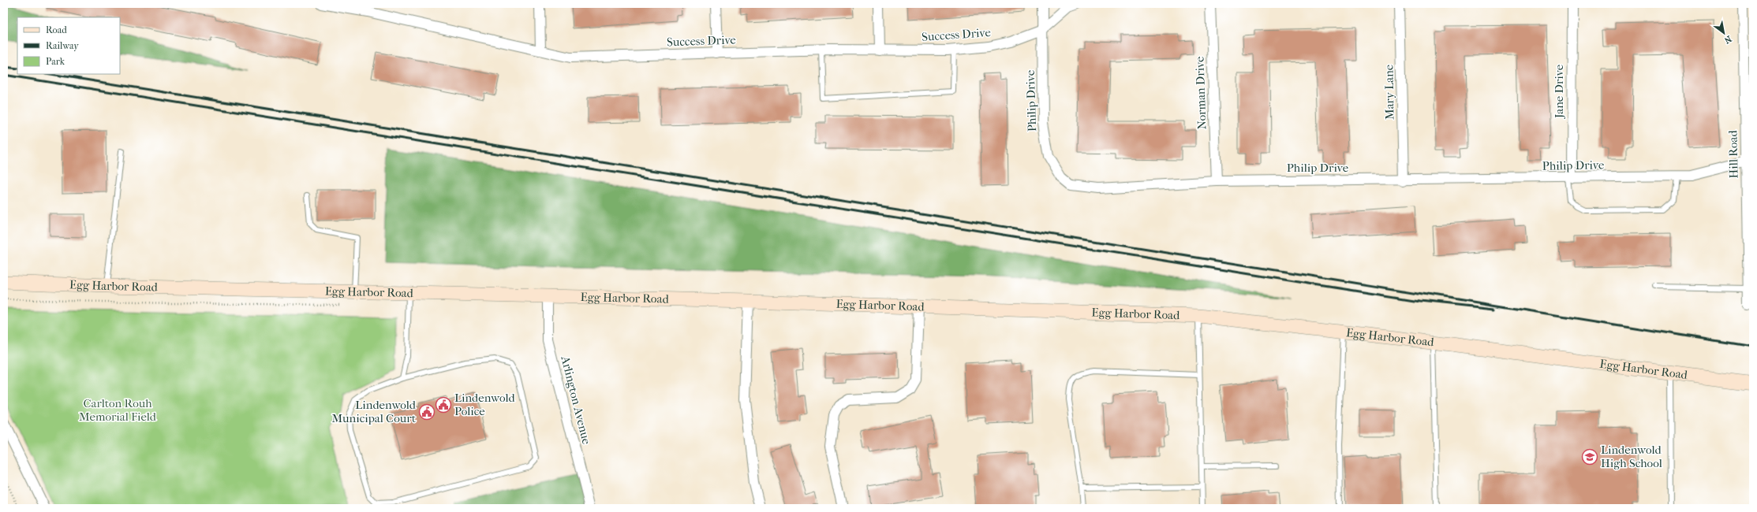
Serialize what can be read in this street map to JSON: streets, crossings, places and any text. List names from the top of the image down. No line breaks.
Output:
{"streets":{"street":["Success Drive","Jane Drive","Mary Lane","Norman Drive","Philip Drive","Hill Road","Egg Harbor Road","Arlington Avenue"]},"crossings":[["Success Drive","Philip Drive"],["Jane Drive","Philip Drive"],["Mary Lane","Philip Drive"],["Norman Drive","Philip Drive"],["Philip Drive","Hill Road"],["Egg Harbor Road","Arlington Avenue"]],"parks":["Carlton Rouh Memorial Field"],"places":{"public building":["Lindenwold Police","Lindenwold Municipal Court"],"school or university":["Lindenwold High School"]},"legend":["Road","Railway","Park"],"north":"bottom right"}
